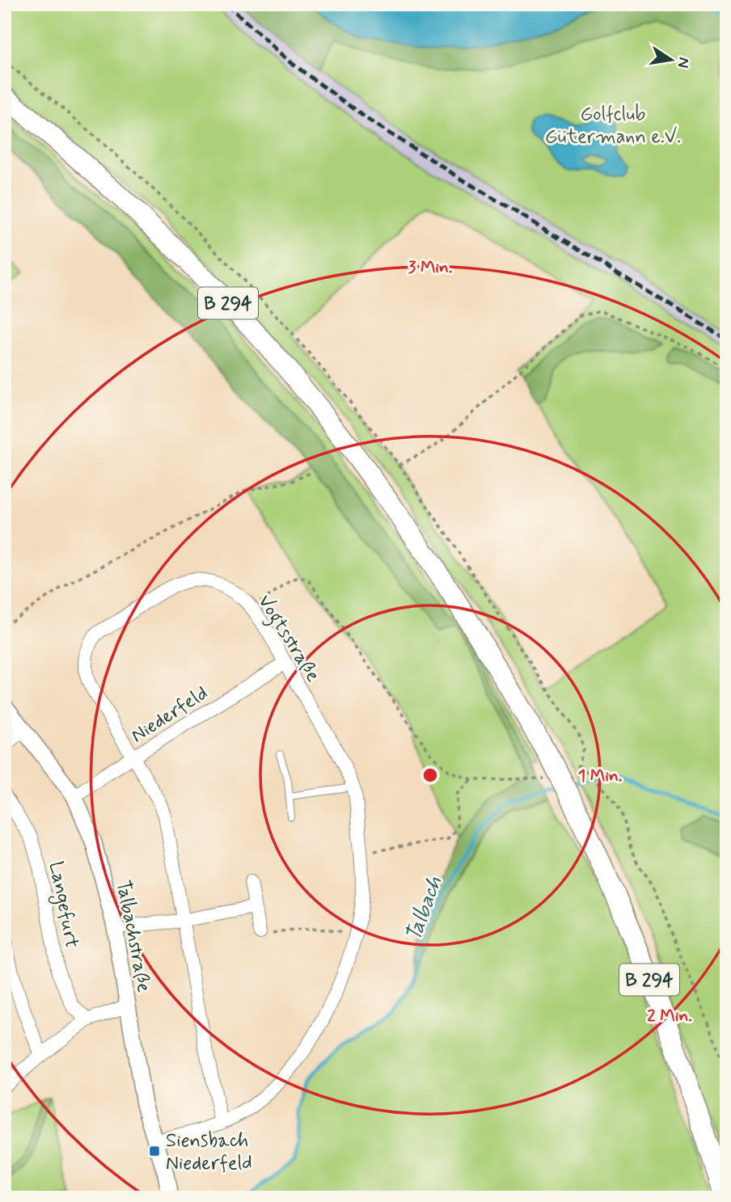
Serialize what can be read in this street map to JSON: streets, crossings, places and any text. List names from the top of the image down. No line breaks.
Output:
{"streets":{"highway":["B 294"],"street":["Vogtsstraße","Niederfeld","Langefurt","Talbachstraße"]},"crossings":[["Vogtsstraße","Niederfeld"],["Vogtsstraße","Talbachstraße"],["Niederfeld","Talbachstraße"]],"water":["Talbach"],"parks":["Golfclub Gütermann e.V."],"places":{"transit":["Siensbach Niederfeld"]},"north":"right","rings":["3 Min.","1 Min.","2 Min."]}
